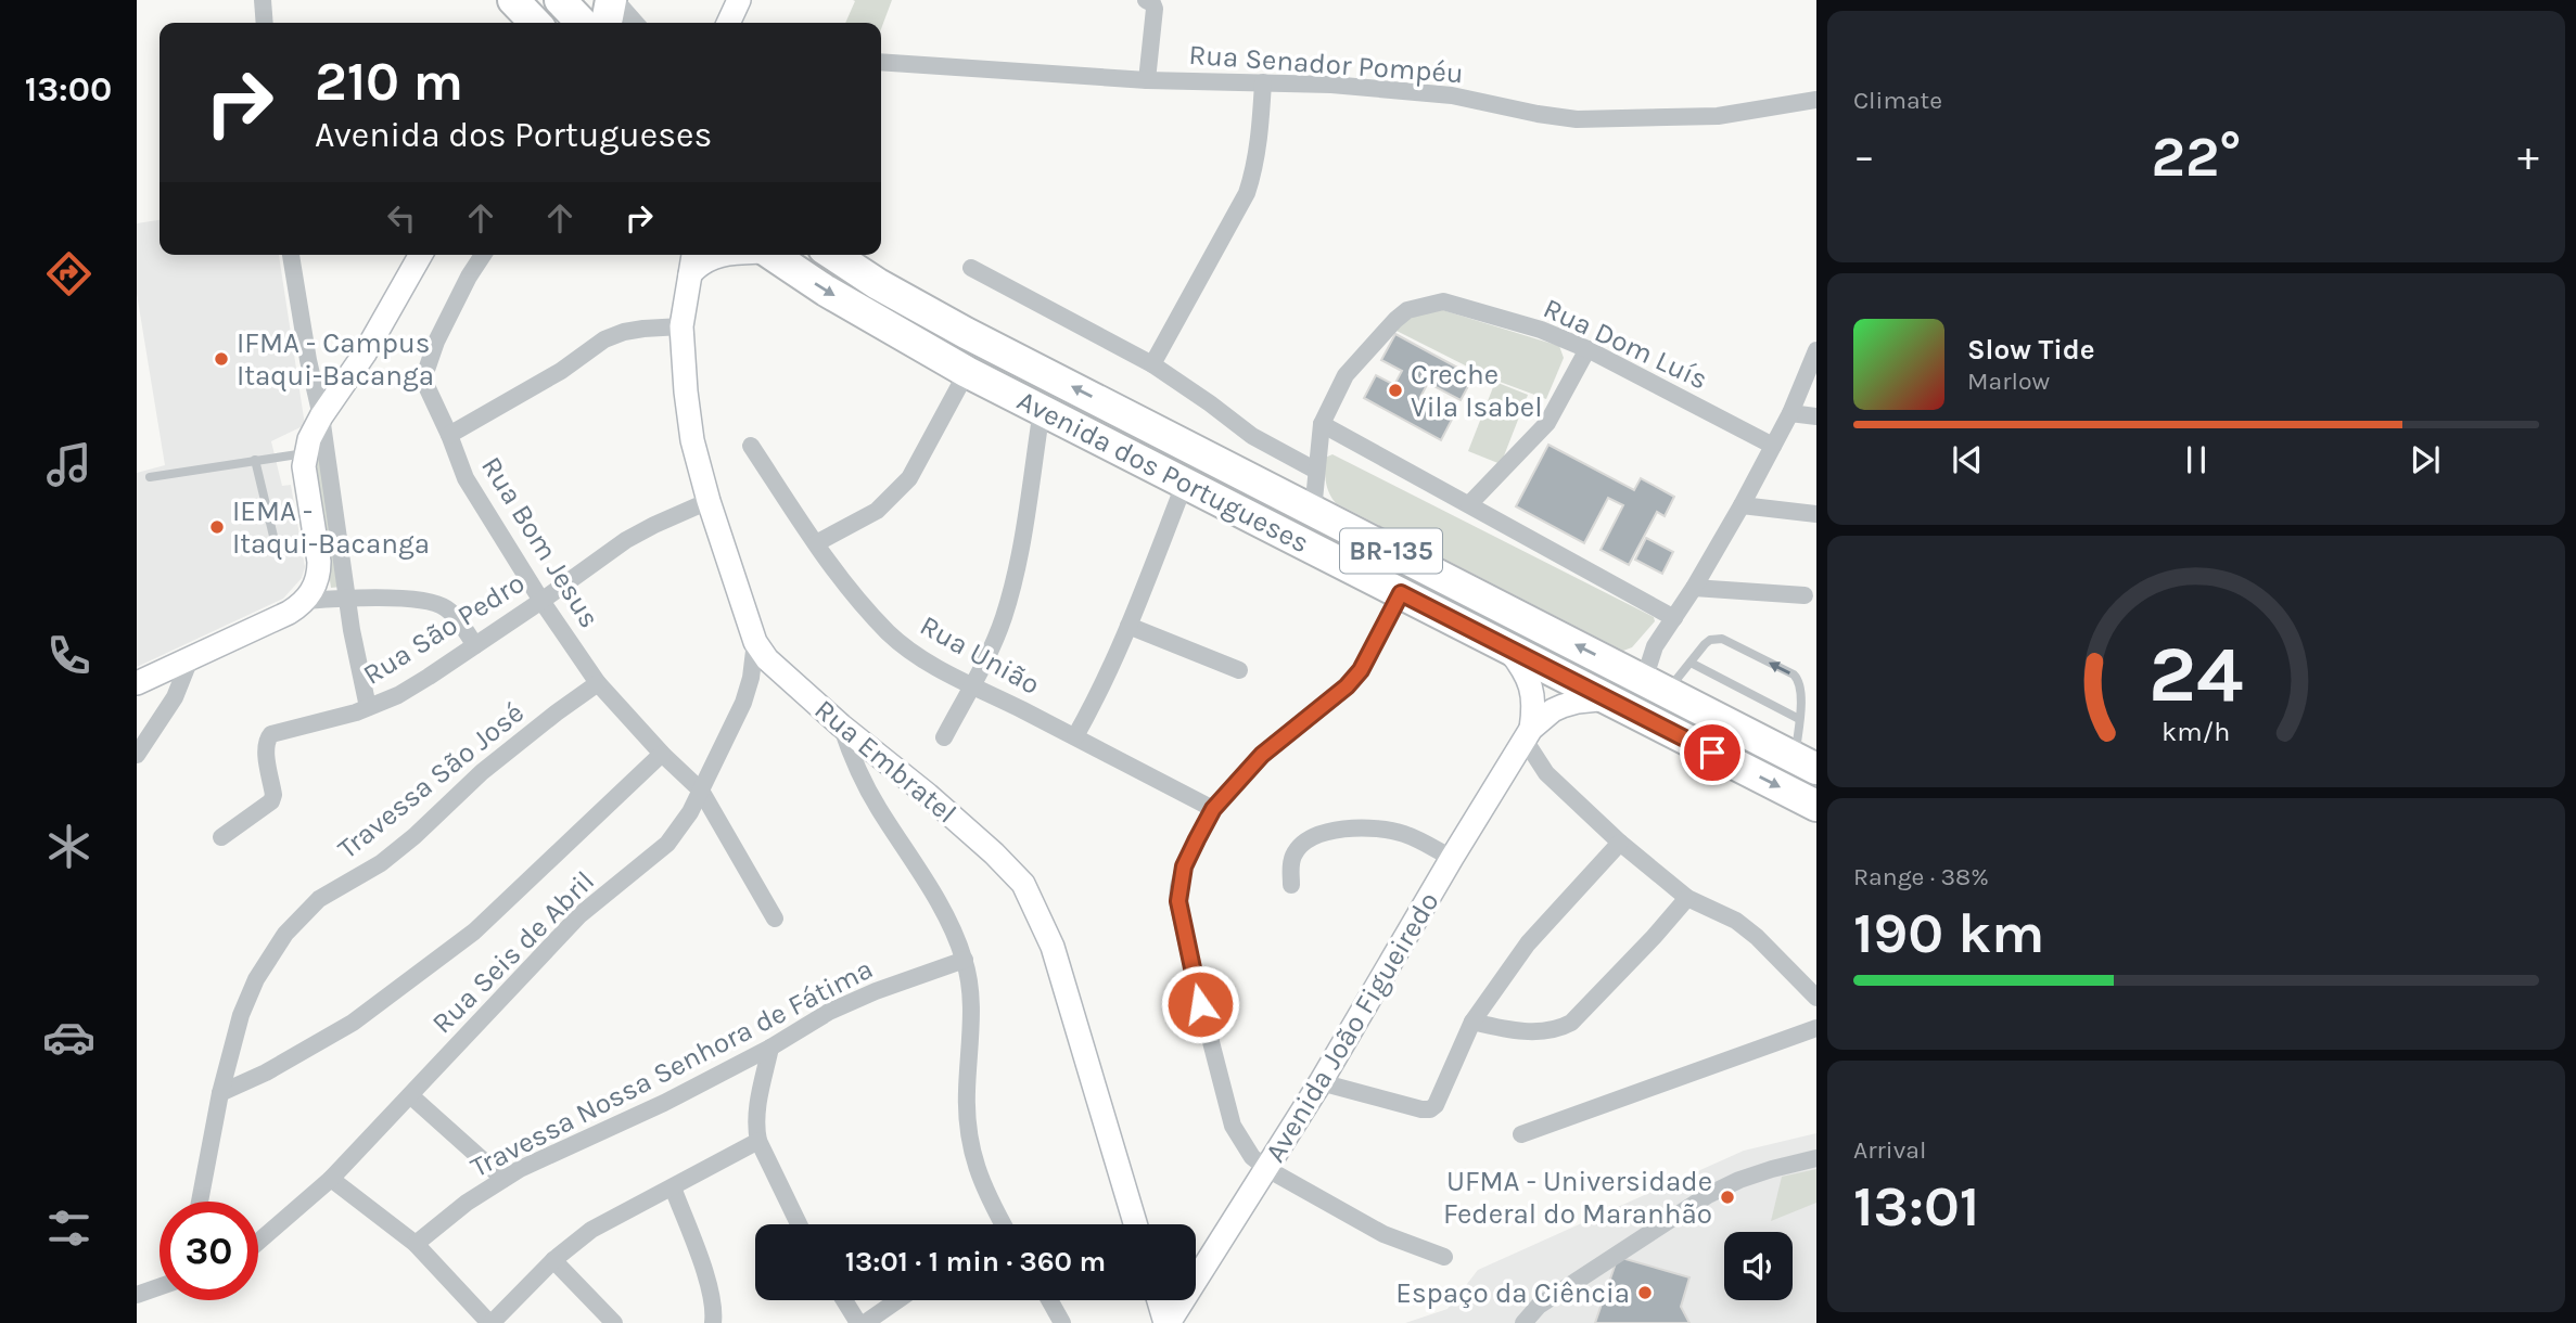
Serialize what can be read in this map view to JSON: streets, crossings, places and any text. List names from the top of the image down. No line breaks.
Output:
{"streets":{"highway":["Avenida dos Portugueses","BR-135"],"main road":["Rua Embratel","Avenida João Figueiredo"],"street":["Rua Senador Pompéu","Rua Dom Luís","Rua Bom Jesus","Rua São Pedro","Rua União","Travessa São José","Rua Seis de Abril","Travessa Nossa Senhora de Fátima"]},"crossings":[["Rua Dom Luís","Avenida dos Portugueses"],["Avenida dos Portugueses","Avenida João Figueiredo"],["Rua Bom Jesus","Rua São Pedro"],["Rua Bom Jesus","Travessa São José"],["Rua Bom Jesus","Rua Seis de Abril"],["Rua São Pedro","Rua Embratel"],["Rua Embratel","Rua Seis de Abril"]],"places":["IFMA - Campus Itaqui-Bacanga","Creche Vila Isabel","IEMA - Itaqui-Bacanga","UFMA - Universidade Federal do Maranhão","Espaço da Ciência"],"page":{"tabs":"13:00","tile":["Climate",["Range · 38%","190 km"],["Arrival","13:01"]],"turn":["210 m","Avenida dos Portugueses"],"heat":["−","22°","+"],"song":["Slow Tide","Marlow"],"limit":"30","trip":"13:01 · 1 min · 360 m","gauge":["24","km/h"]}}
